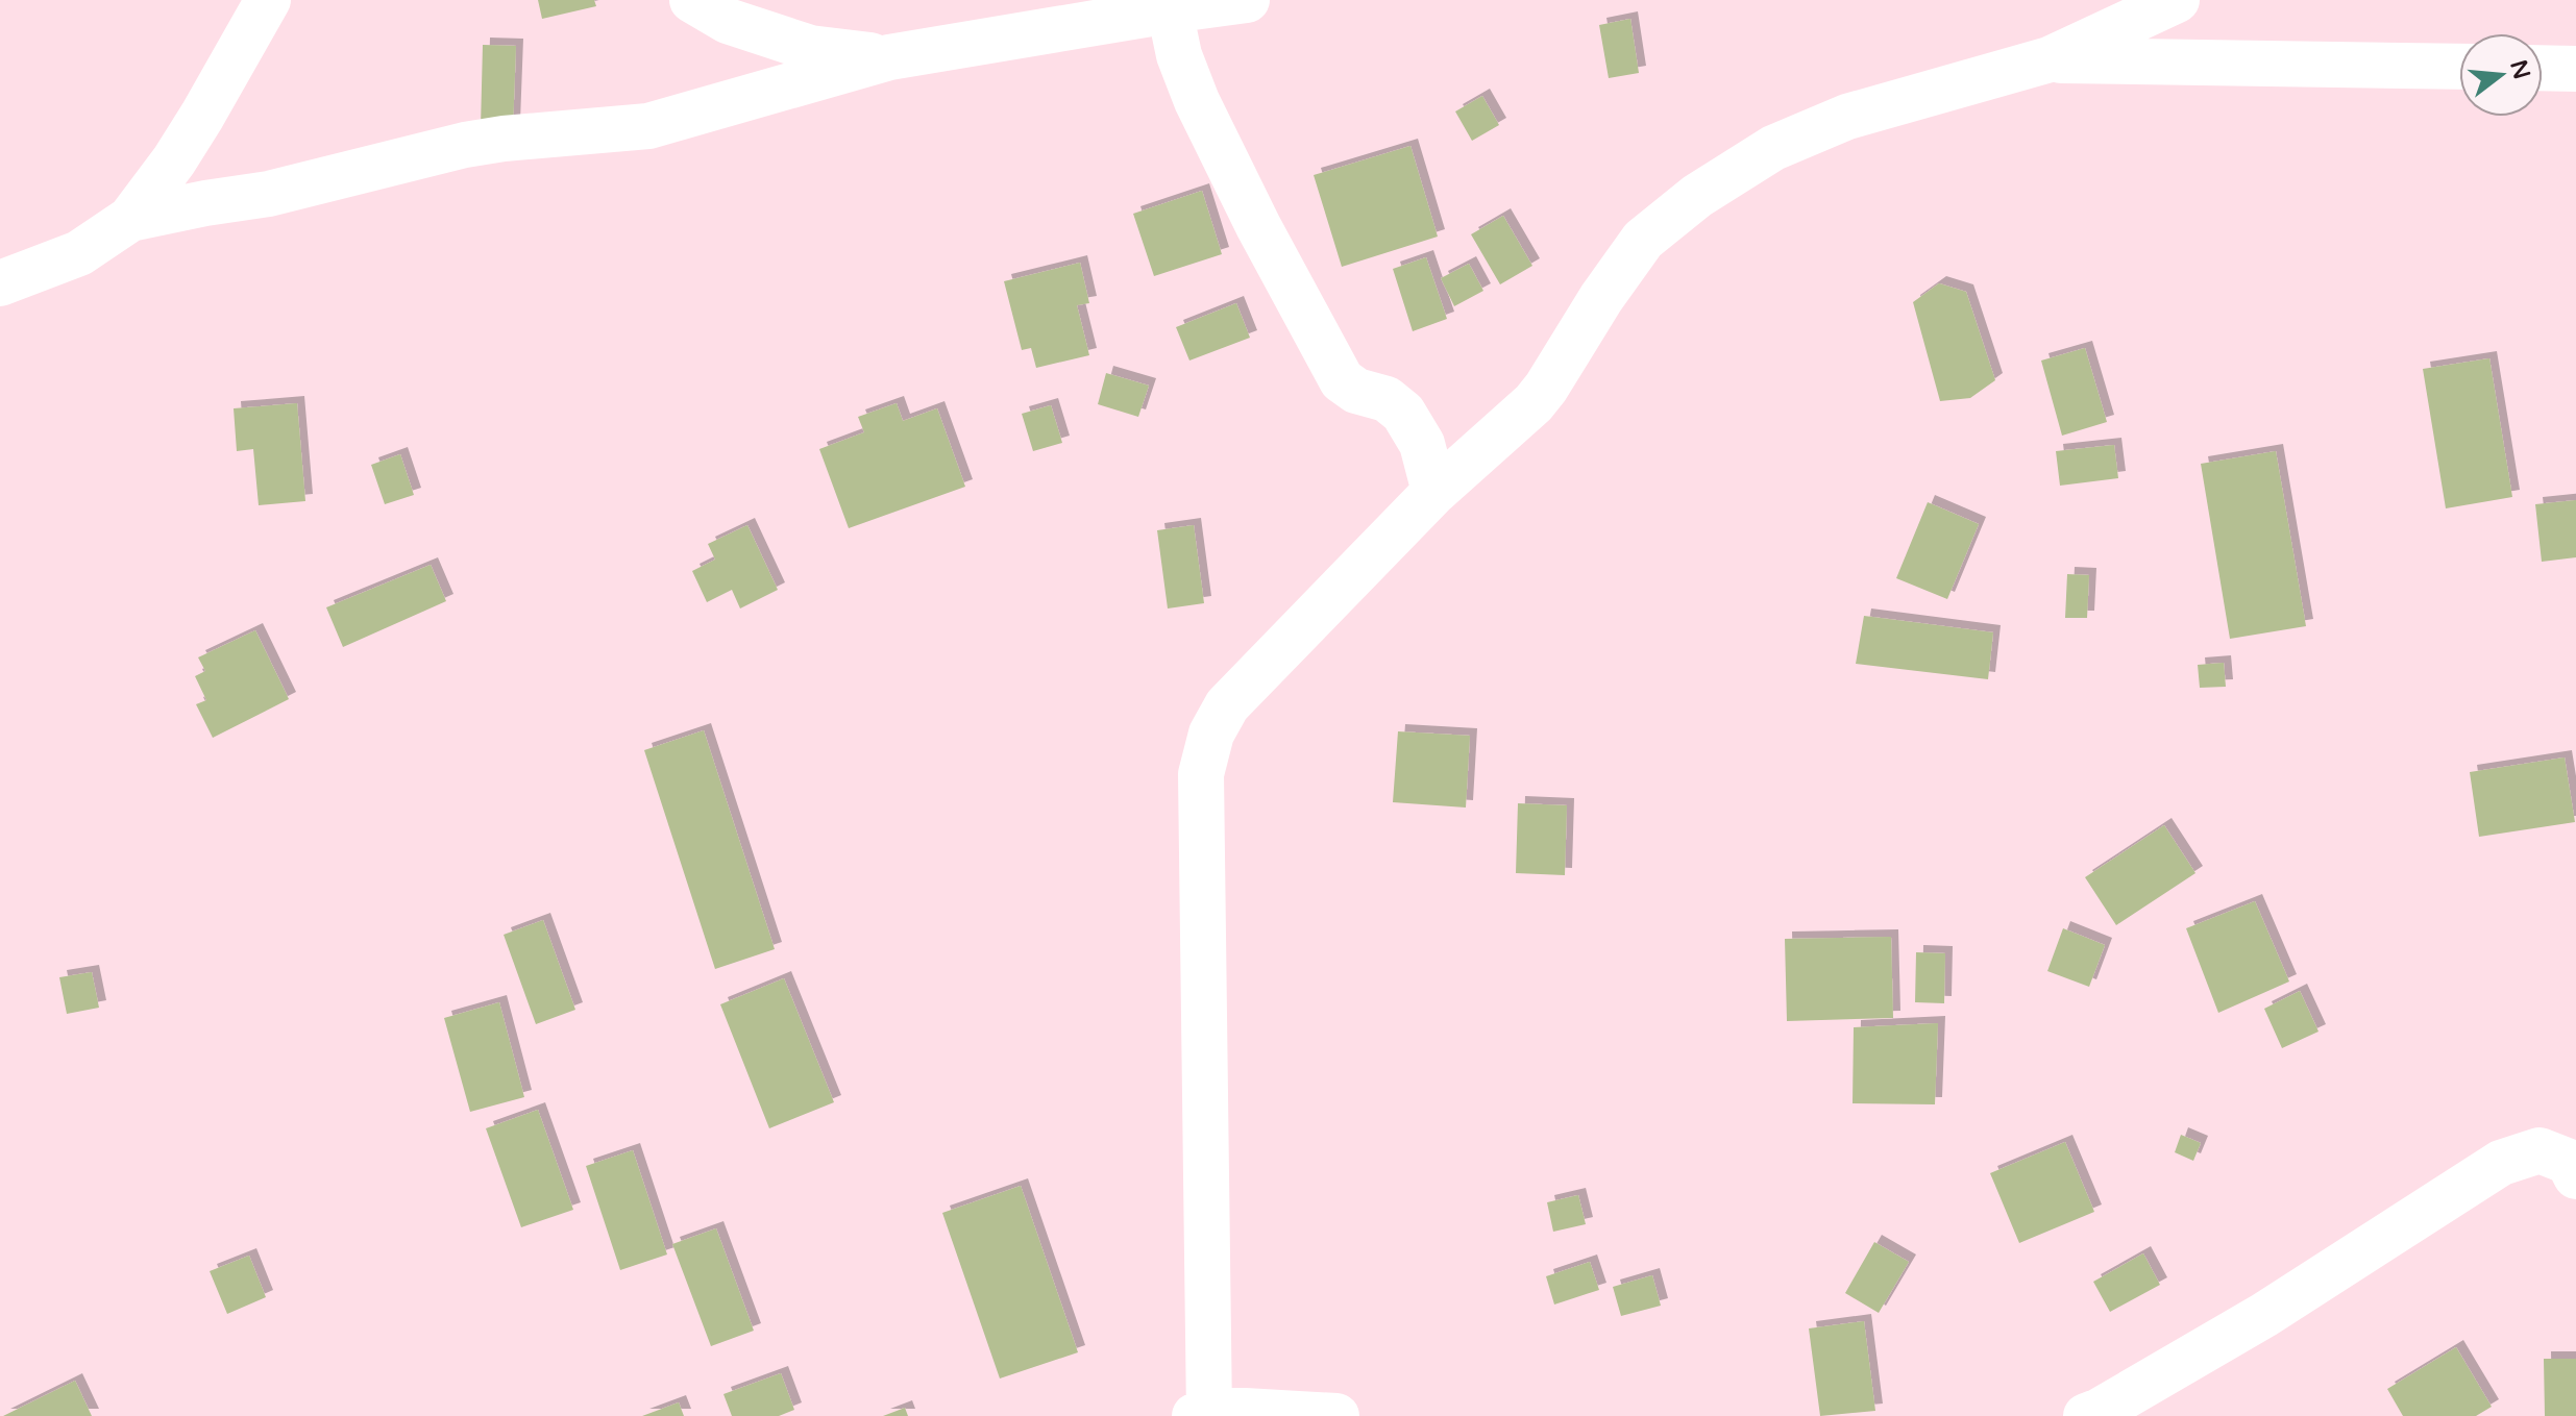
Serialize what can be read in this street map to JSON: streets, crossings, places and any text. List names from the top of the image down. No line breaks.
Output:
{"north":"right"}
